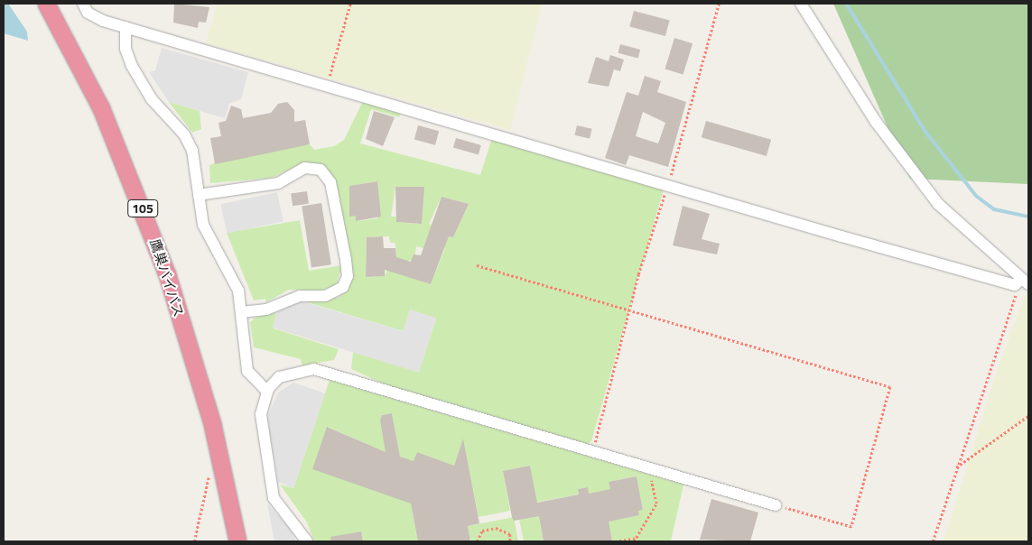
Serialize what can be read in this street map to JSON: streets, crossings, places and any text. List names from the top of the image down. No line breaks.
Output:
{"streets":{"highway":["105","鷹巣バイパス"]}}
